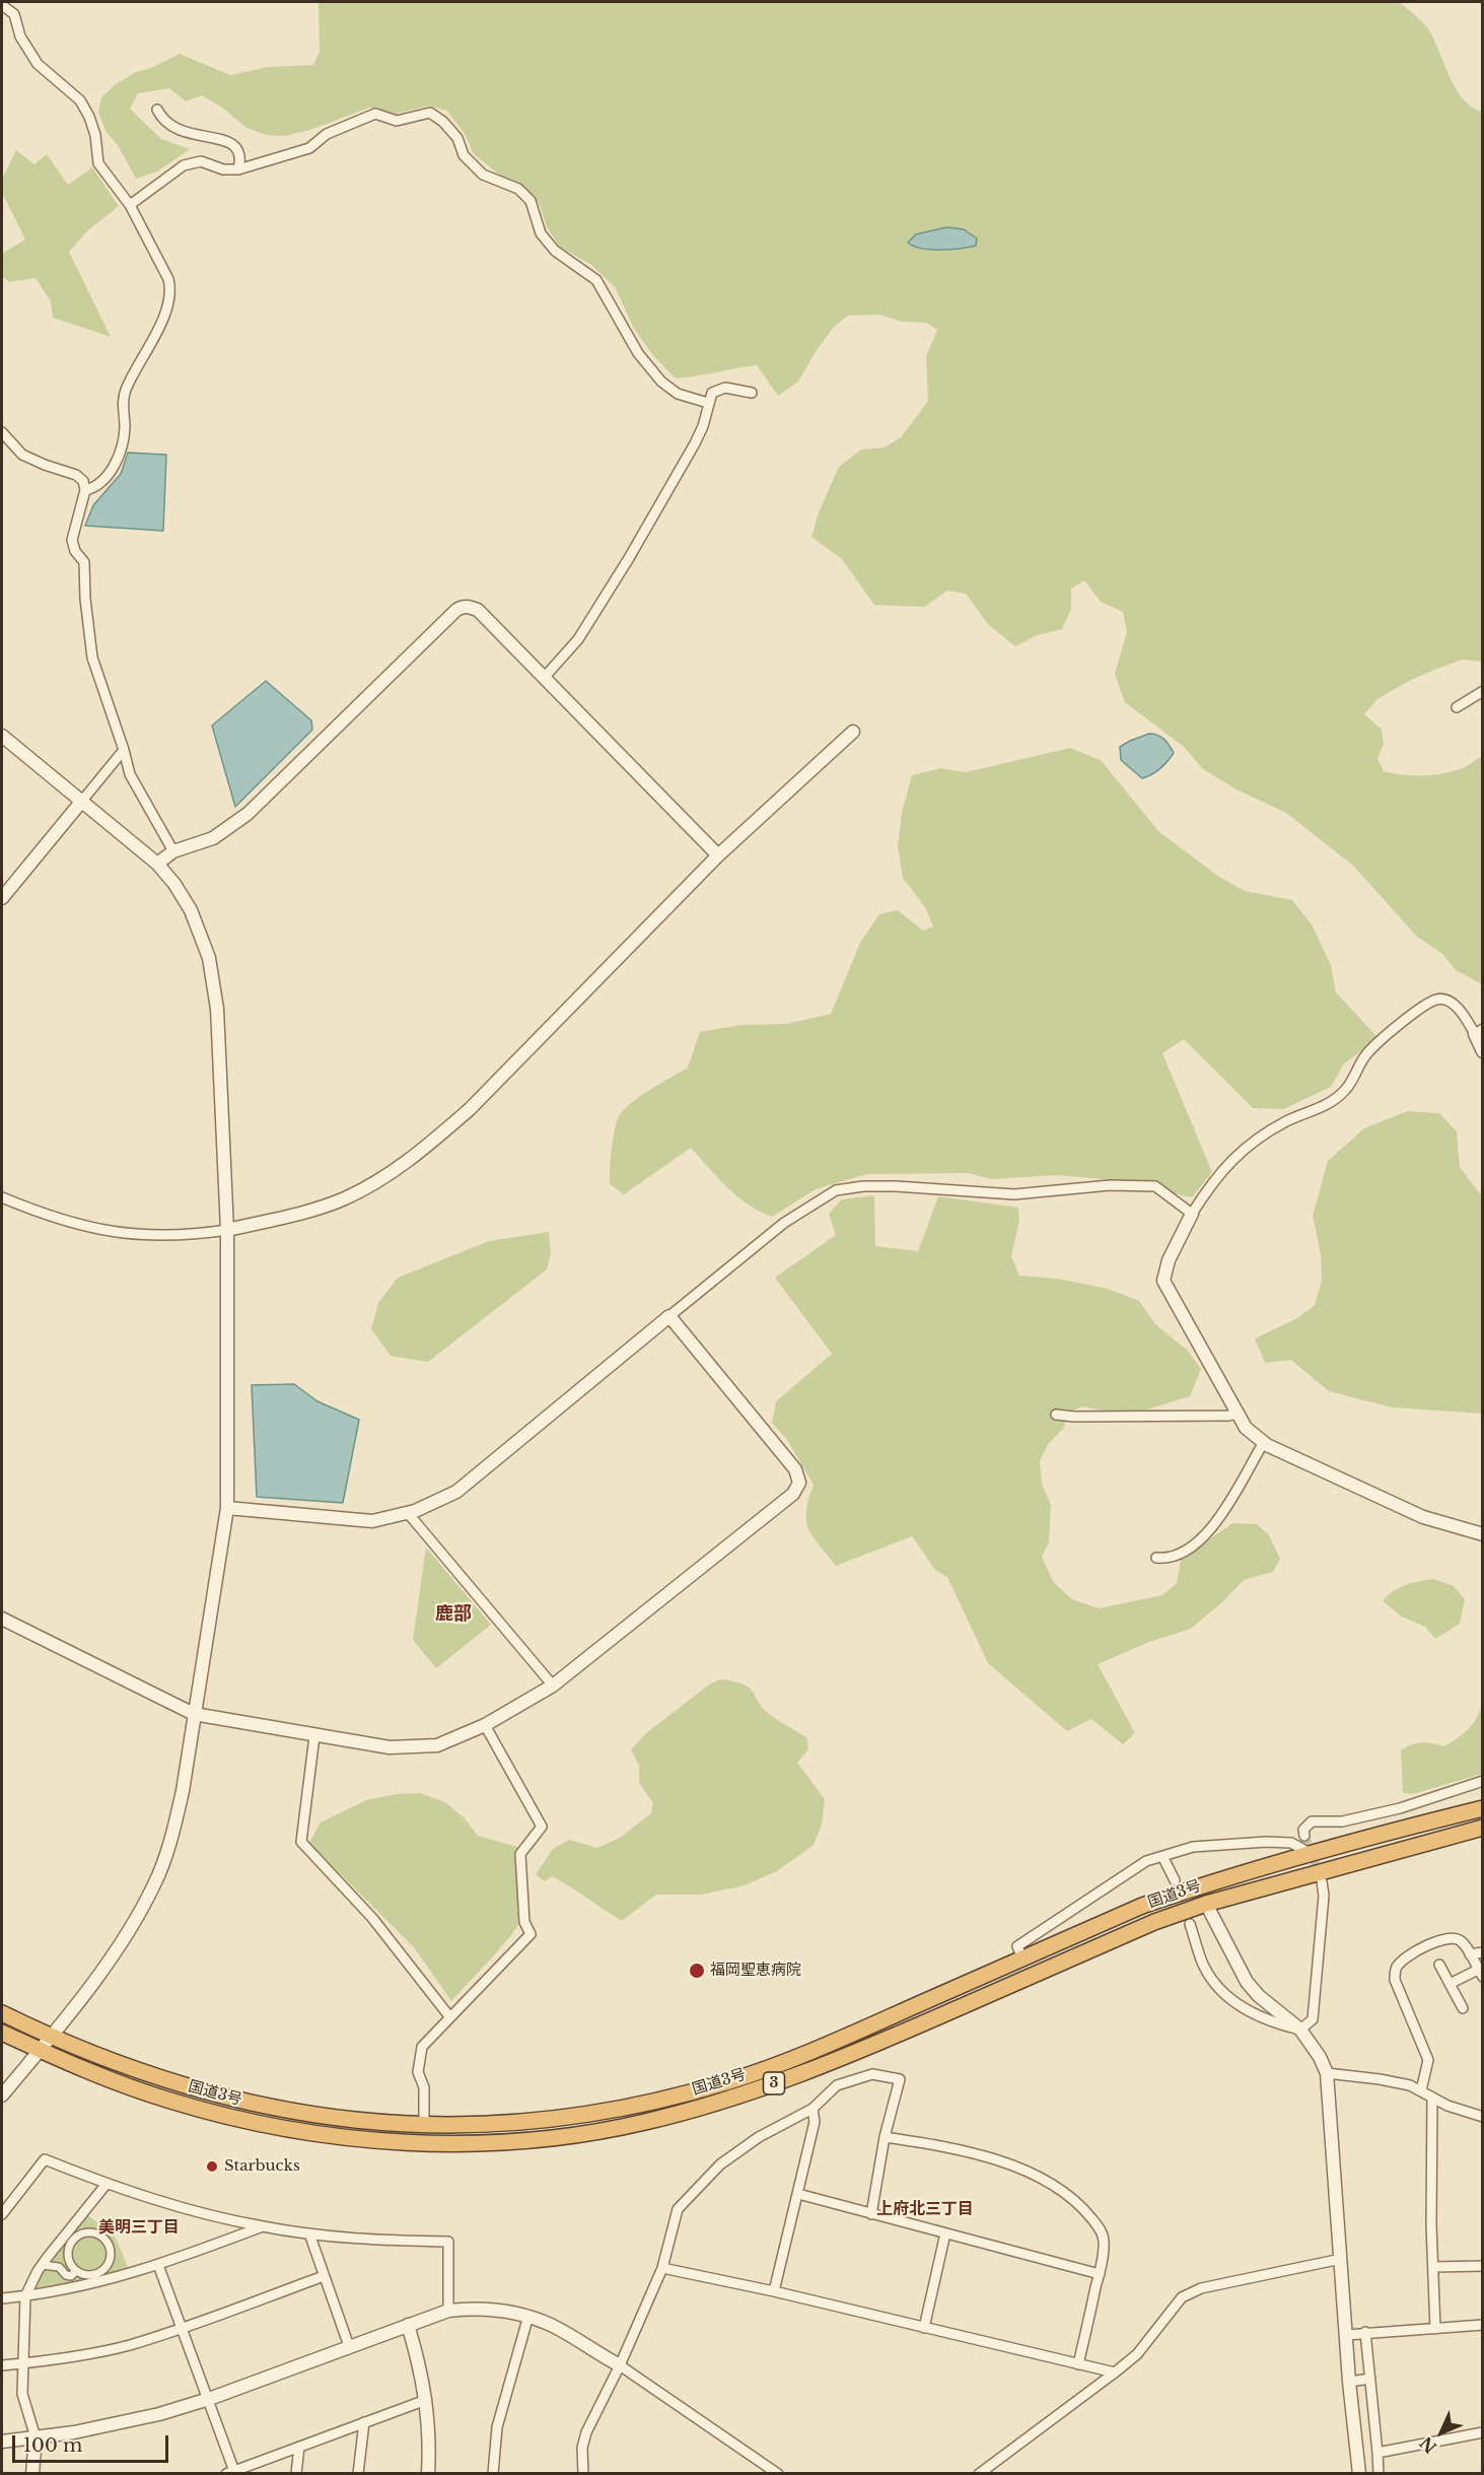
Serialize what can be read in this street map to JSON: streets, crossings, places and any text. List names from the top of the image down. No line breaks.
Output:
{"streets":{"highway":["国道3号","3"]},"districts":["鹿部","上府北三丁目","美明三丁目"],"places":["福岡聖恵病院","Starbucks"],"scale_bar":"100 m","north":"bottom left"}
